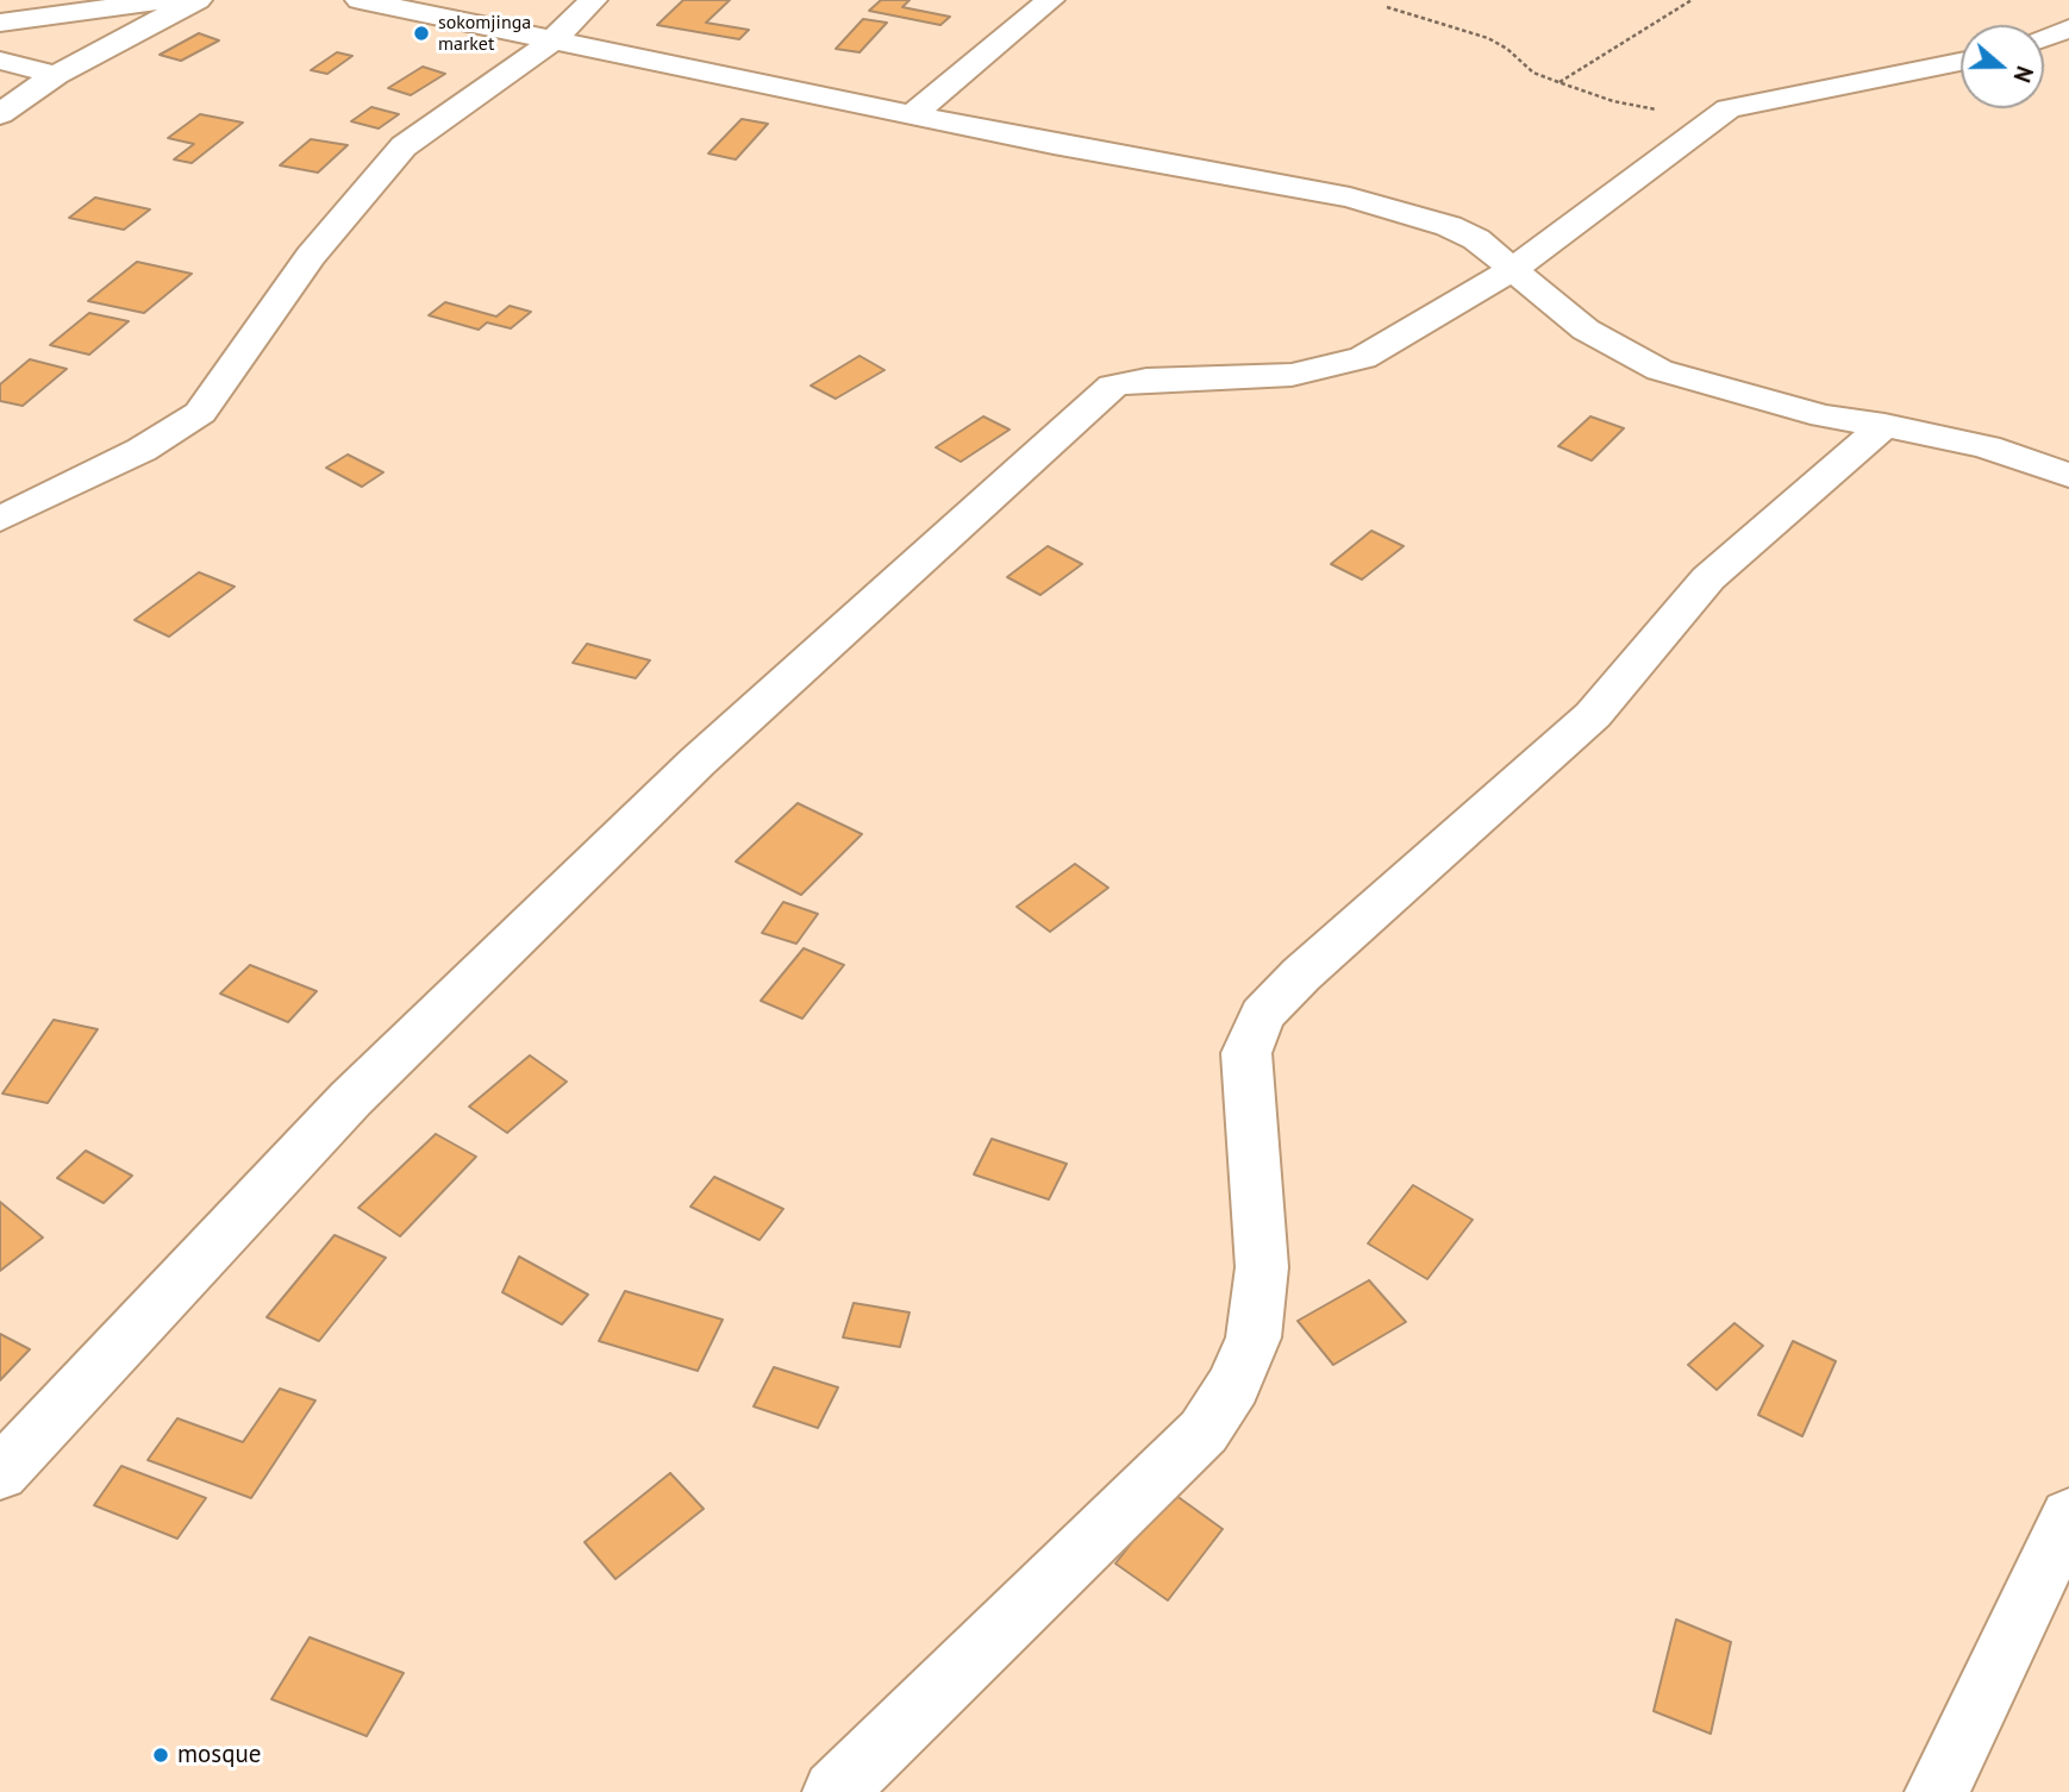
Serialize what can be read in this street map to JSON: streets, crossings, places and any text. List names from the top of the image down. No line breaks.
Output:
{"places":["sokomjinga market","mosque"],"north":"right"}
